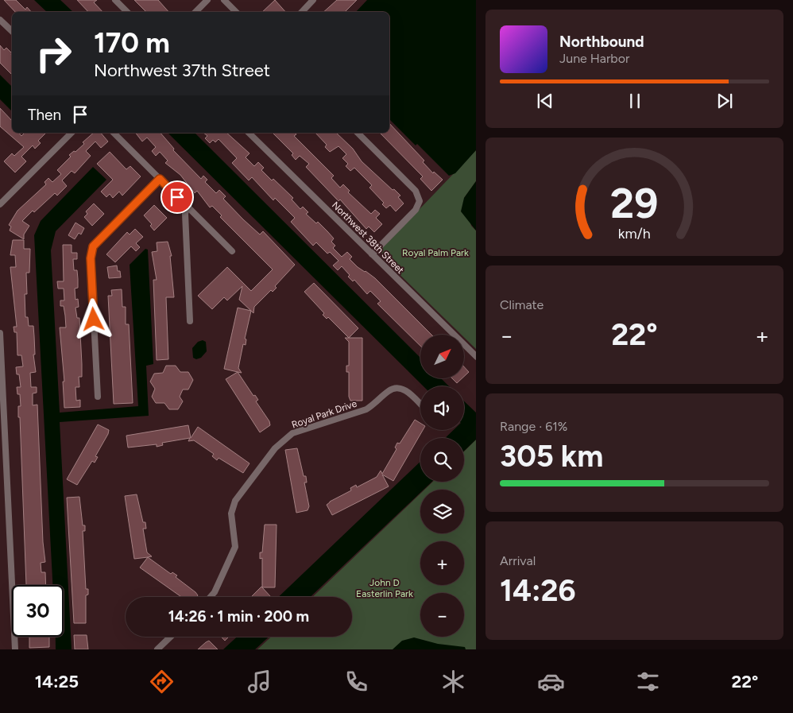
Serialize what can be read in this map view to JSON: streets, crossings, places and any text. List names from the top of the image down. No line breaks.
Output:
{"streets":{"street":["Northwest 38th Street","Royal Park Drive"]},"parks":["Royal Palm Park","John D Easterlin Park"],"north":"top right","page":{"turn":["170 m","Northwest 37th Street"],"song":["Northbound","June Harbor"],"then":"Then","tile":["Climate",["Range · 61%","305 km"],["Arrival","14:26"]],"heat":["−","22°","+"],"map_buttons":["+","−"],"limit":"30","trip":"14:26 · 1 min · 200 m","tabs":["14:25","22°"],"gauge":["29","km/h"]}}
